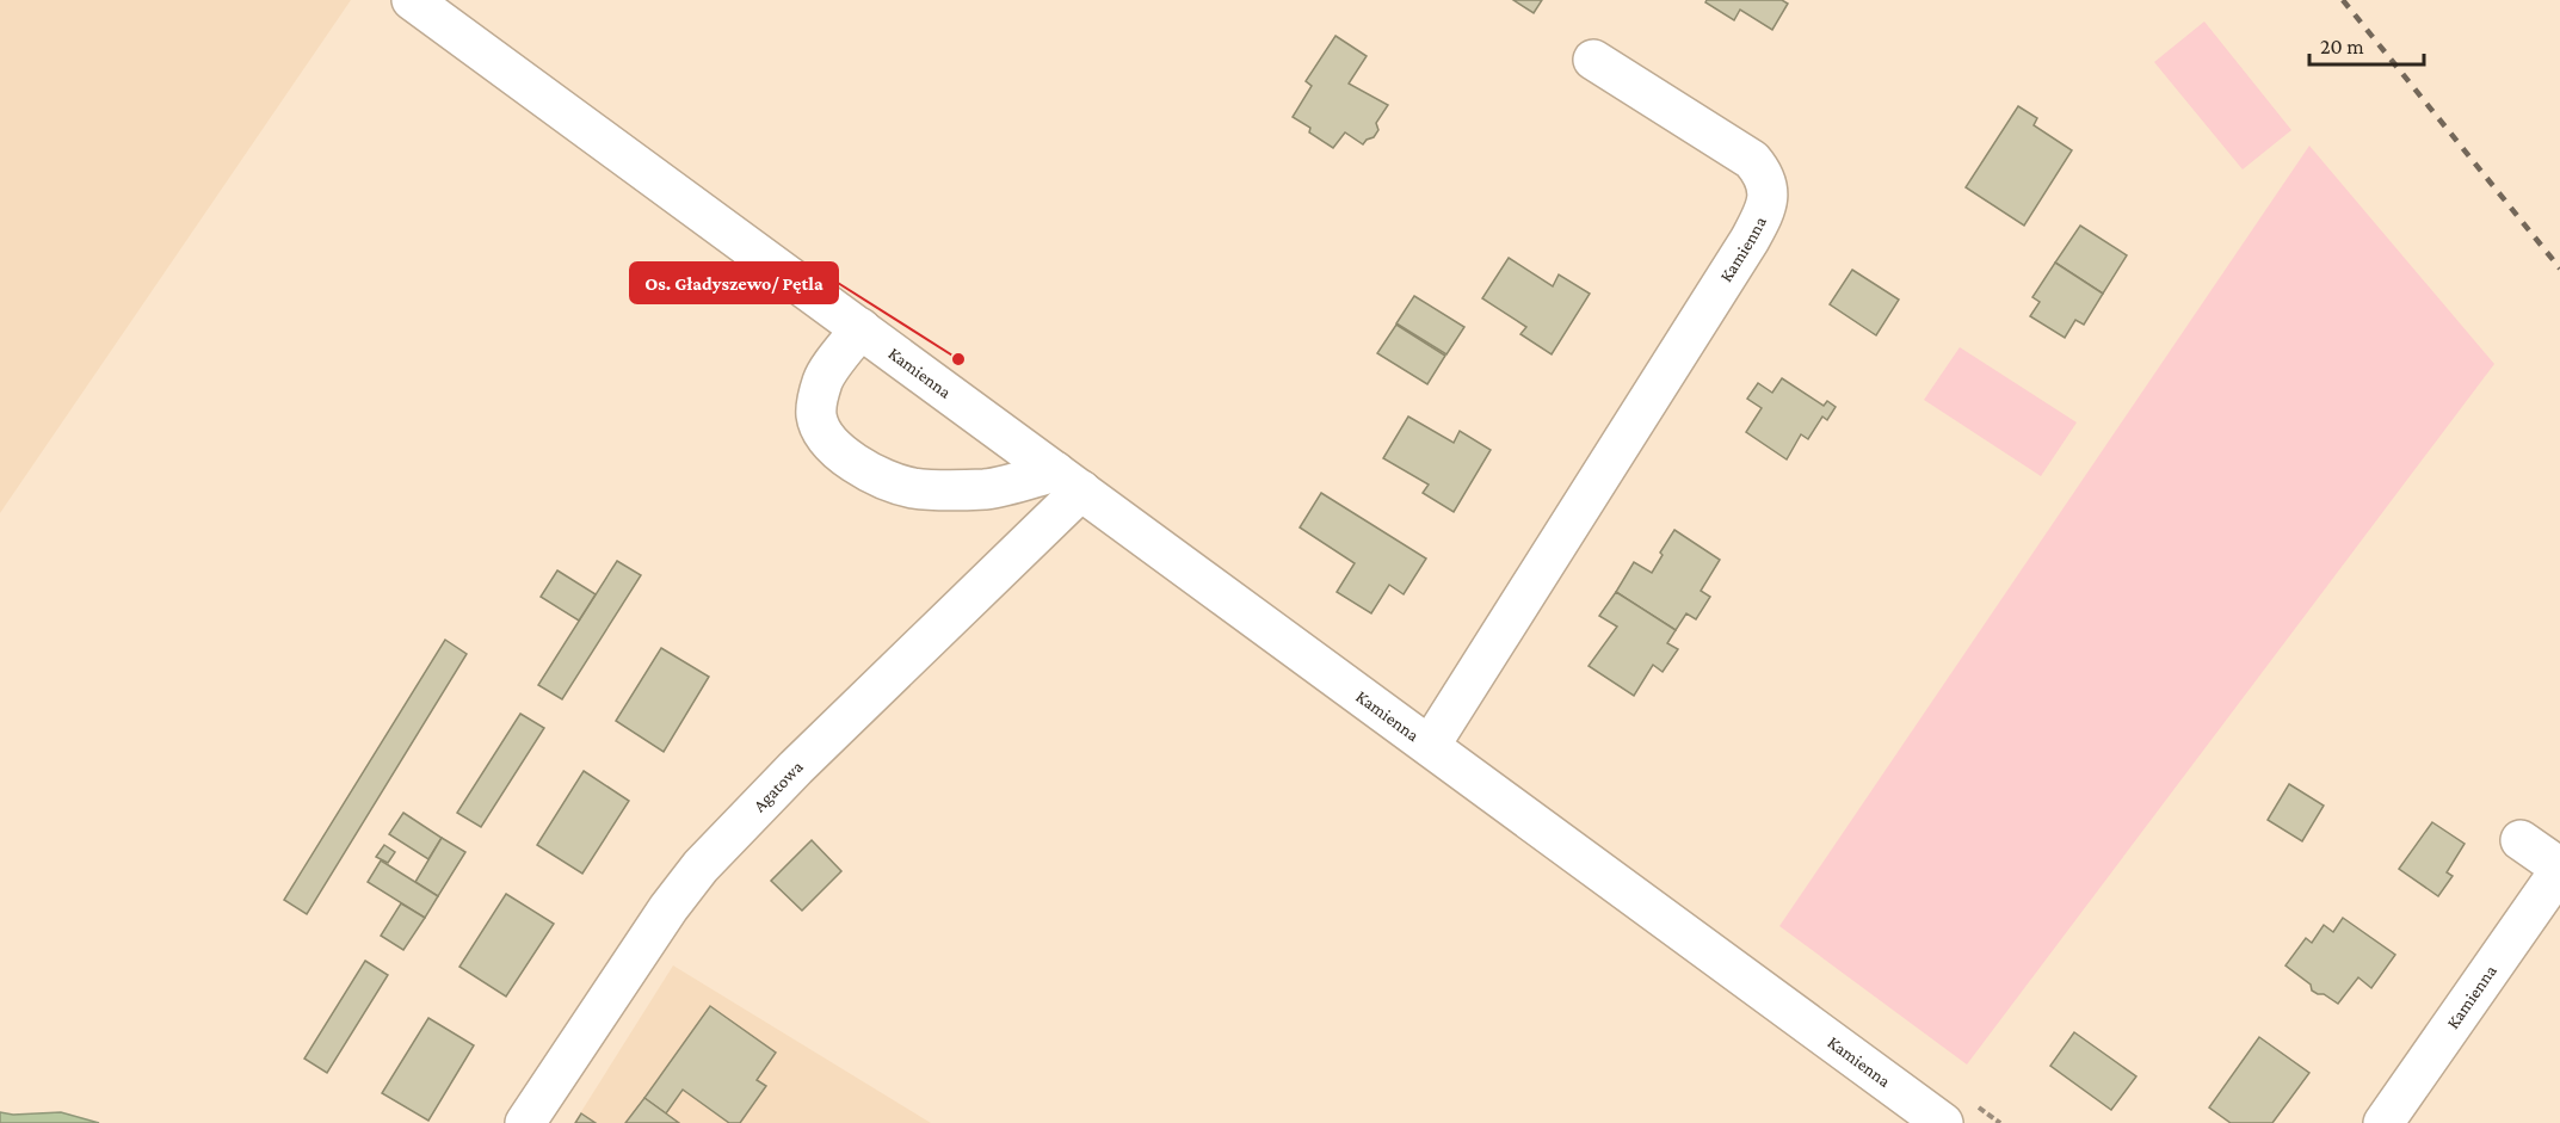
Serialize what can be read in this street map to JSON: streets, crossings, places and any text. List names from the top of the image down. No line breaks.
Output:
{"streets":{"street":["Kamienna","Agatowa"]},"crossings":[["Kamienna","Agatowa"]],"places":["Os. Gładyszewo/ Pętla"],"scale_bar":"20 m"}
